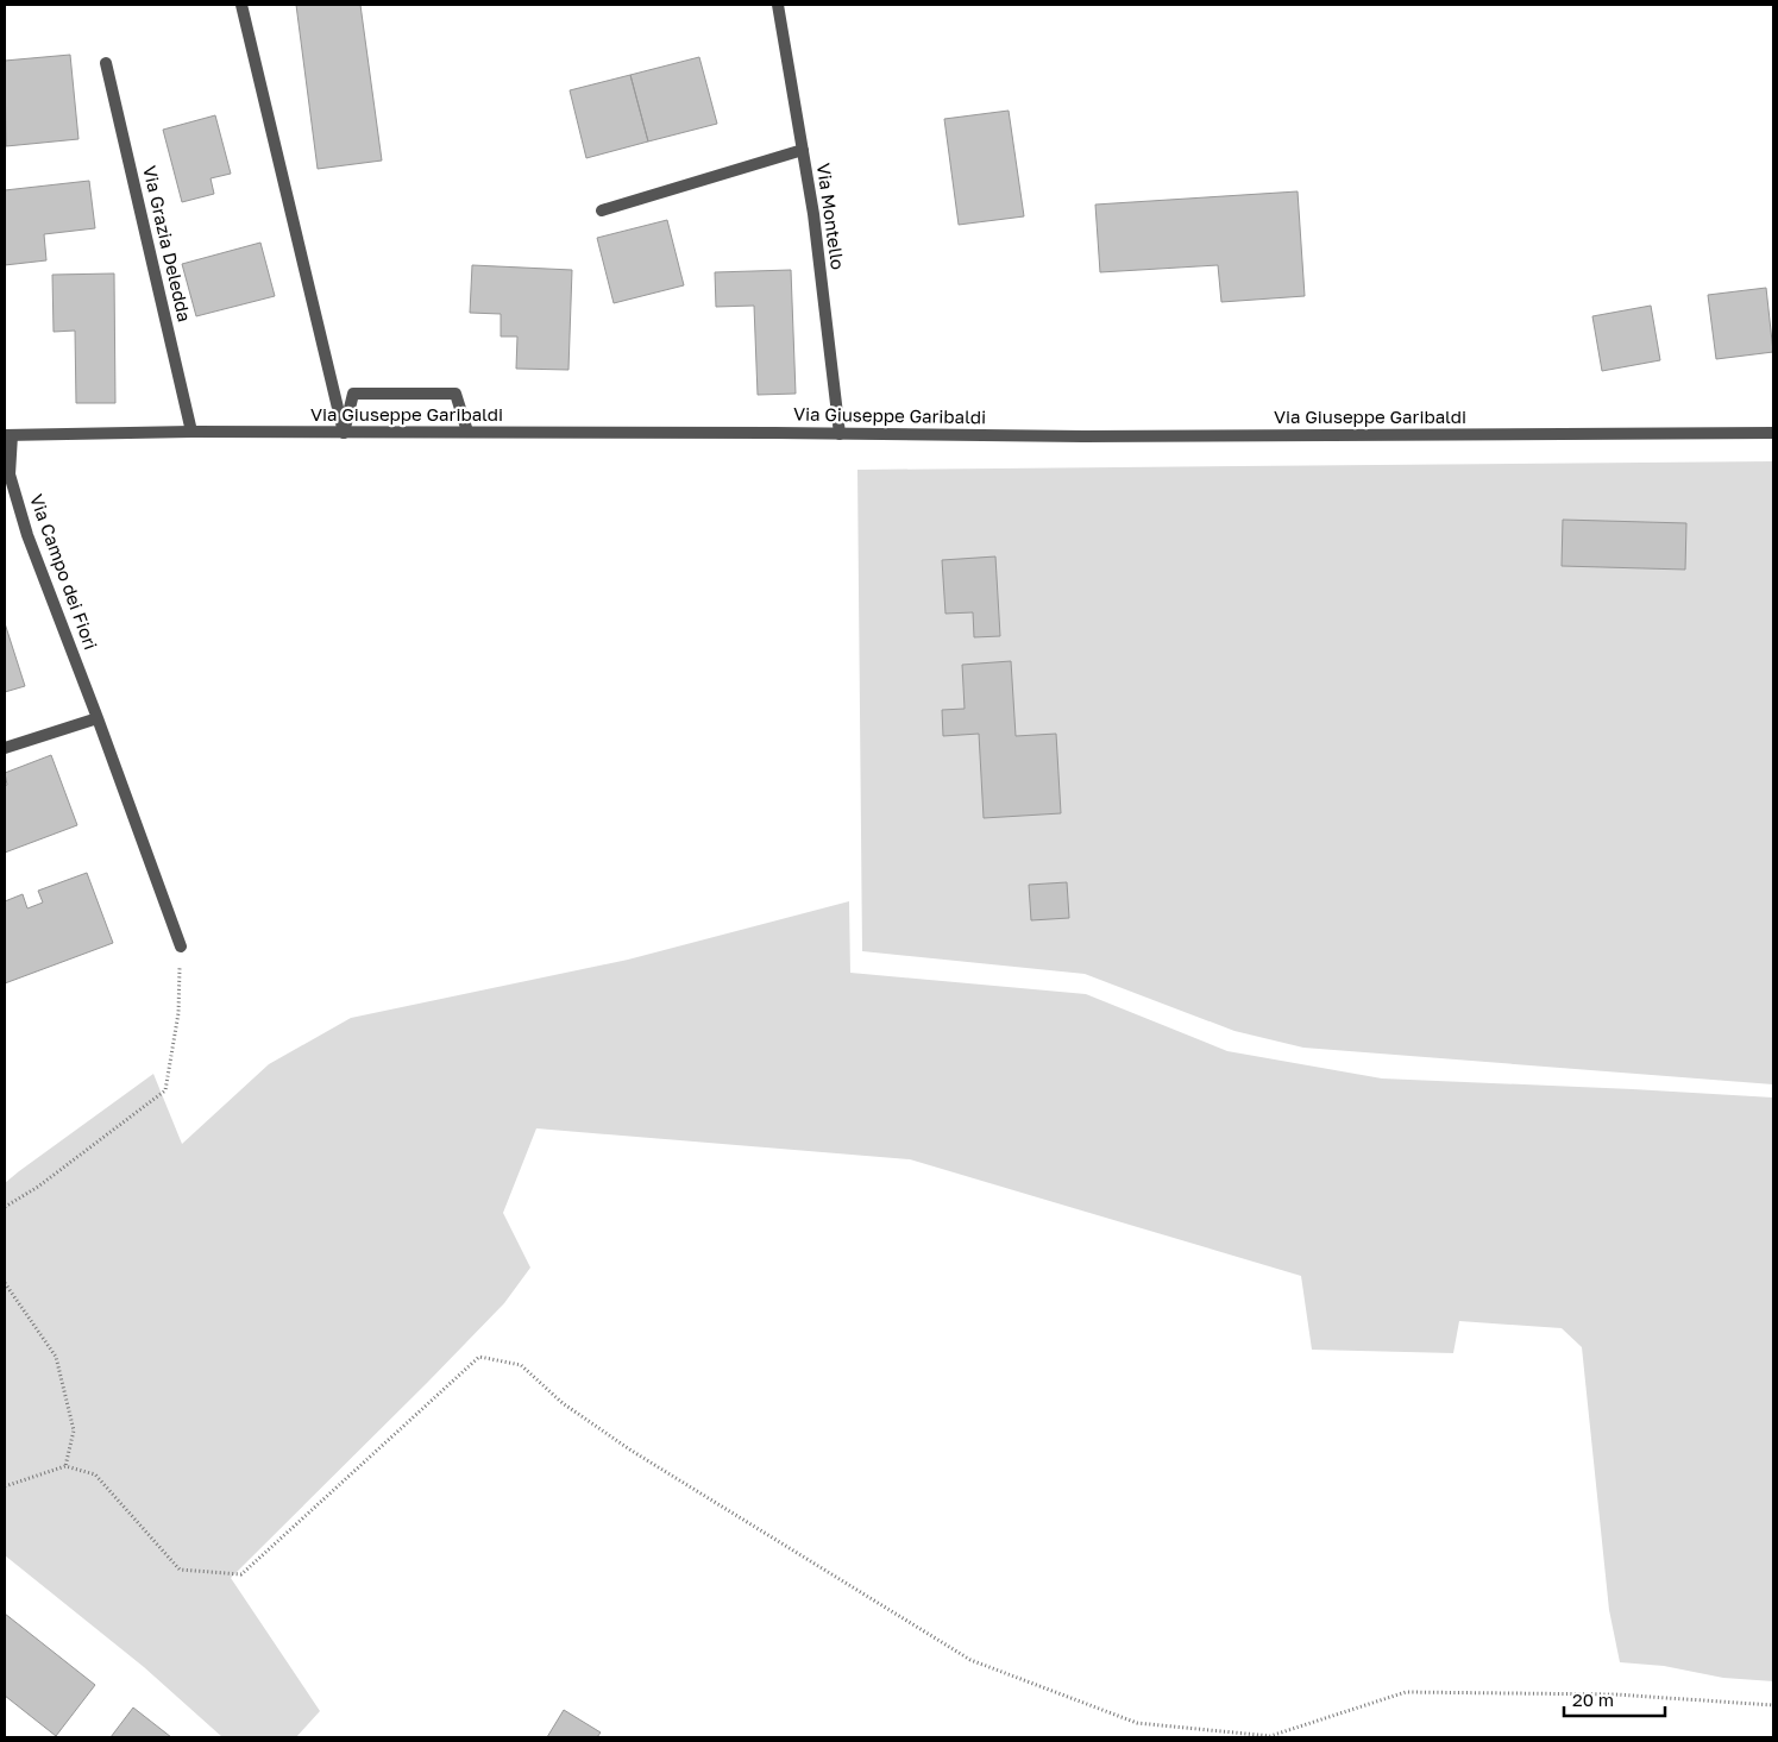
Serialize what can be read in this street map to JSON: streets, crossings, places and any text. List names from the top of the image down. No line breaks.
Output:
{"streets":{"street":["Via Montello","Via Grazia Deledda","Via Giuseppe Garibaldi","Via Campo dei Fiori"]},"crossings":[["Via Montello","Via Giuseppe Garibaldi"],["Via Grazia Deledda","Via Giuseppe Garibaldi"],["Via Giuseppe Garibaldi","Via Campo dei Fiori"]],"scale_bar":"20 m"}
